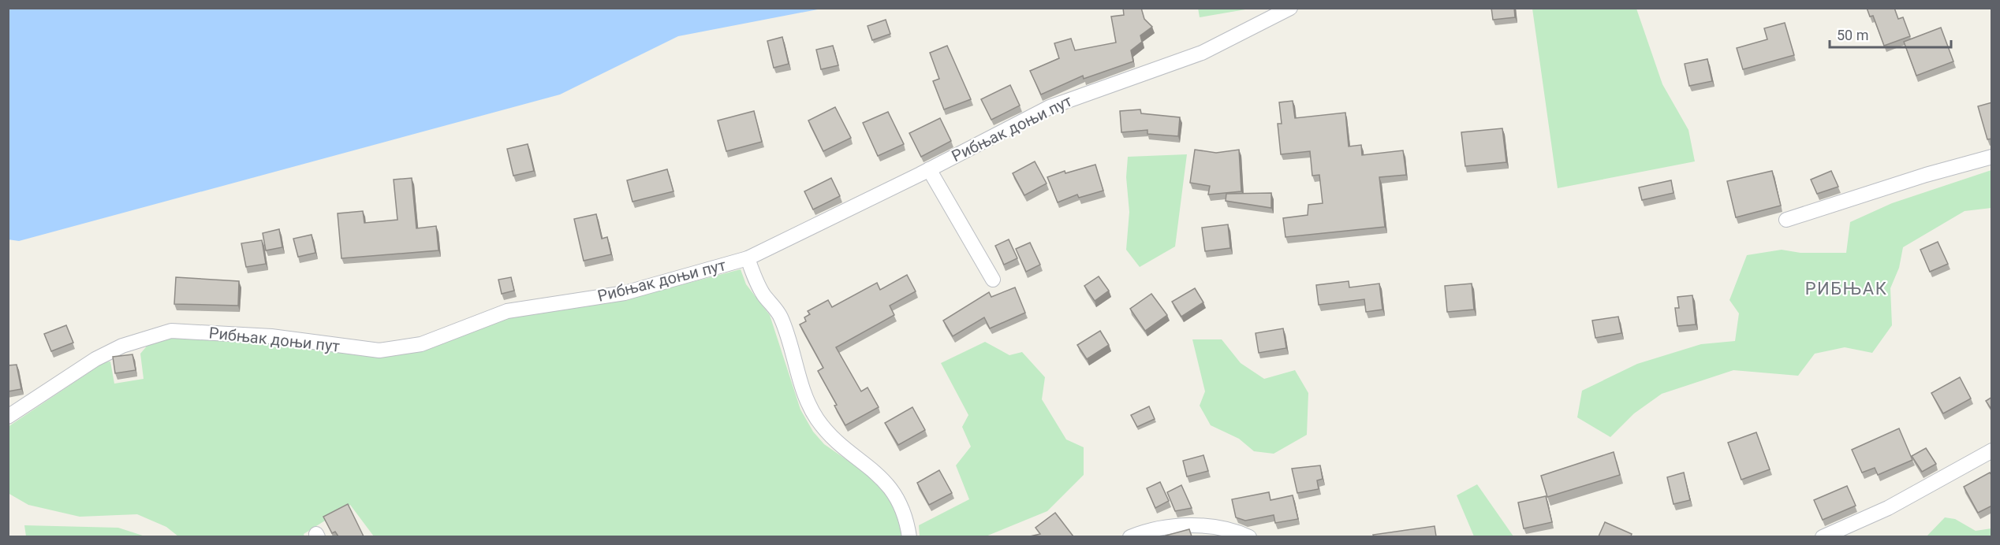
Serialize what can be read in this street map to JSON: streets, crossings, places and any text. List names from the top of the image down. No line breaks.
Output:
{"streets":{"street":["Рибњак доњи пут"]},"districts":["РИБЊАК"],"scale_bar":"50 m"}
